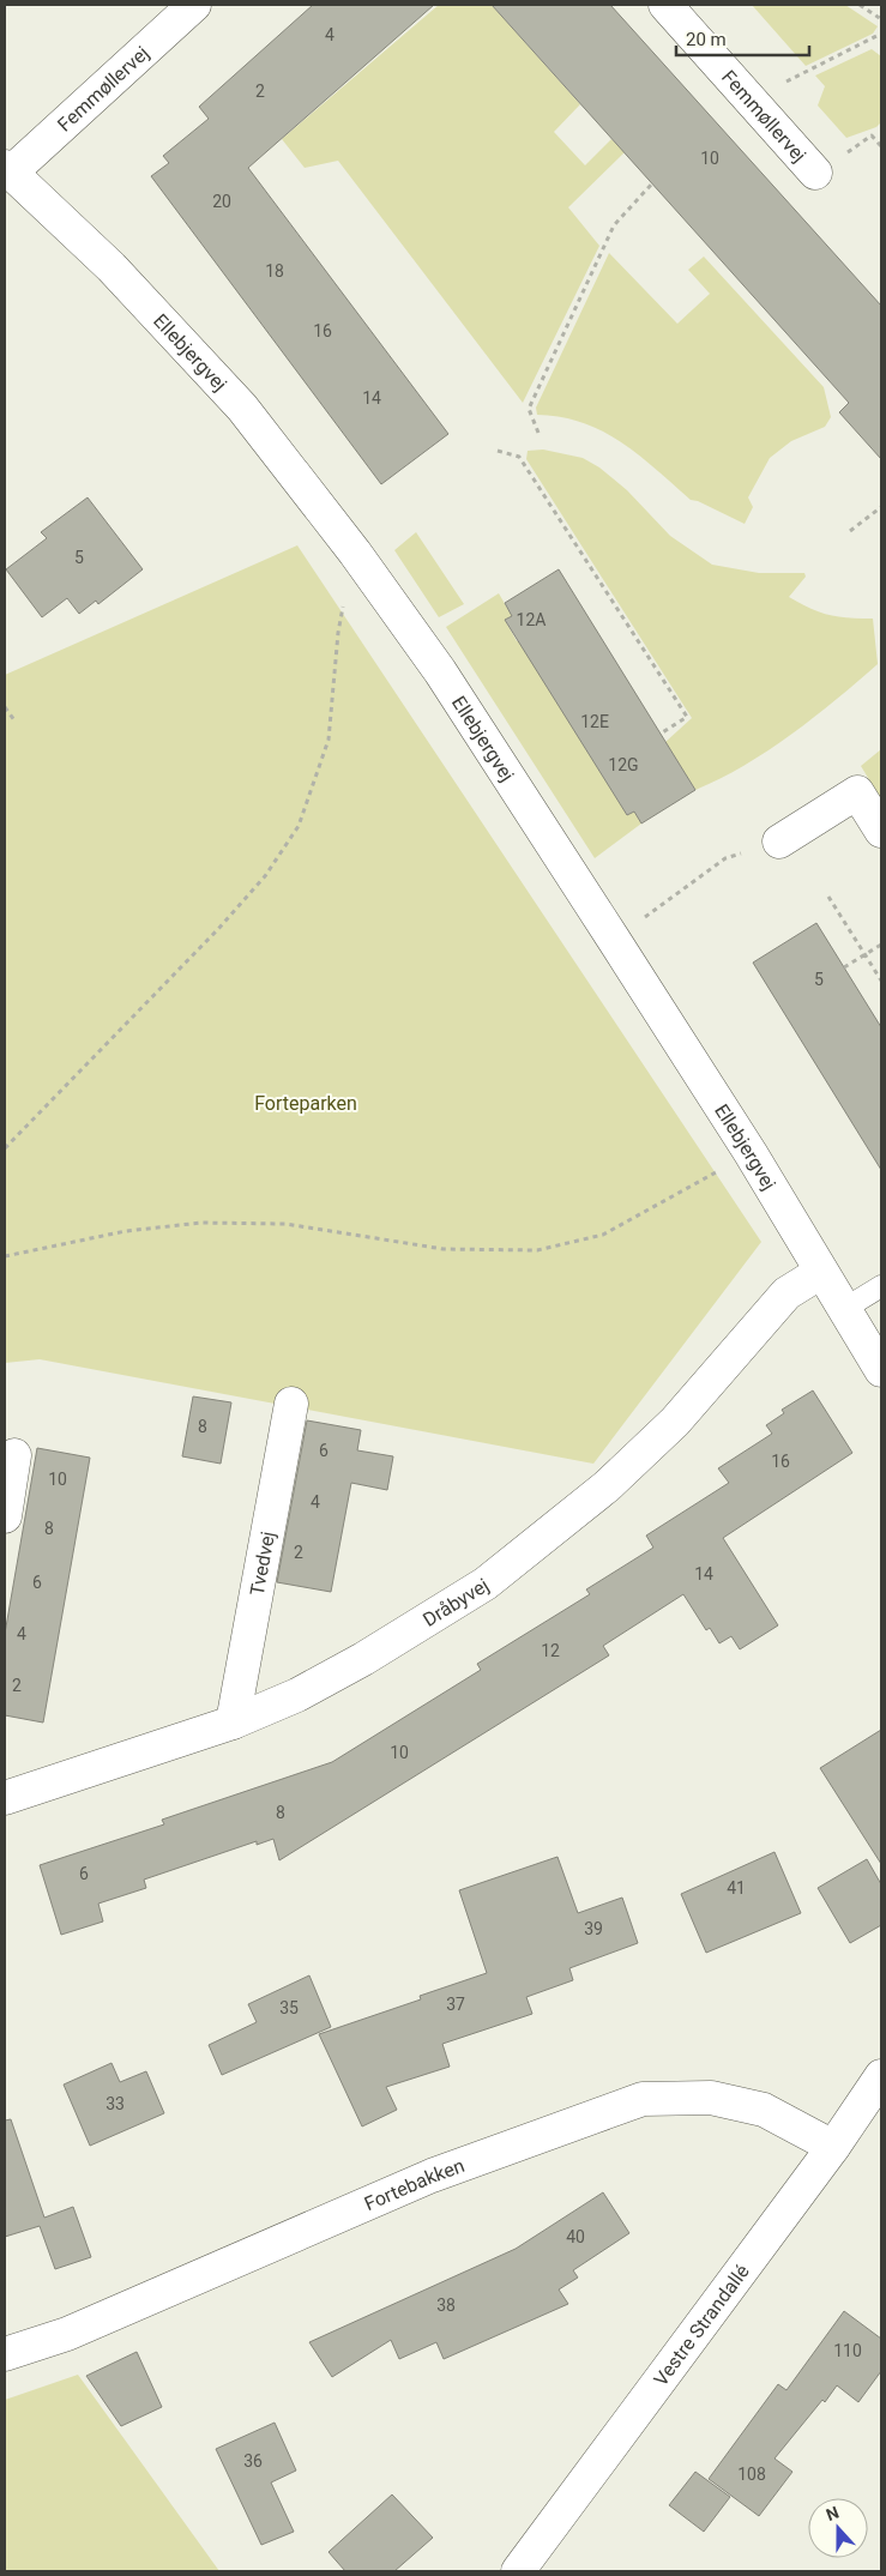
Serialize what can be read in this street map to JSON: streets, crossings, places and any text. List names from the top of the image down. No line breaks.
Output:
{"streets":{"street":["Femmøllervej","Ellebjergvej","Tvedvej","Dråbyvej","Fortebakken","Vestre Strandallé"]},"crossings":[["Femmøllervej","Ellebjergvej"],["Ellebjergvej","Dråbyvej"],["Tvedvej","Dråbyvej"],["Fortebakken","Vestre Strandallé"]],"parks":["Forteparken"],"house_numbers":["4","2","10","20","18","16","14","5","12A","12E","12G","5","8","6","16","10","4","8","2","14","6","4","12","2","10","8","6","41","39","37","35","33","40","38","110","36","108"],"scale_bar":"20 m","north":"top"}
